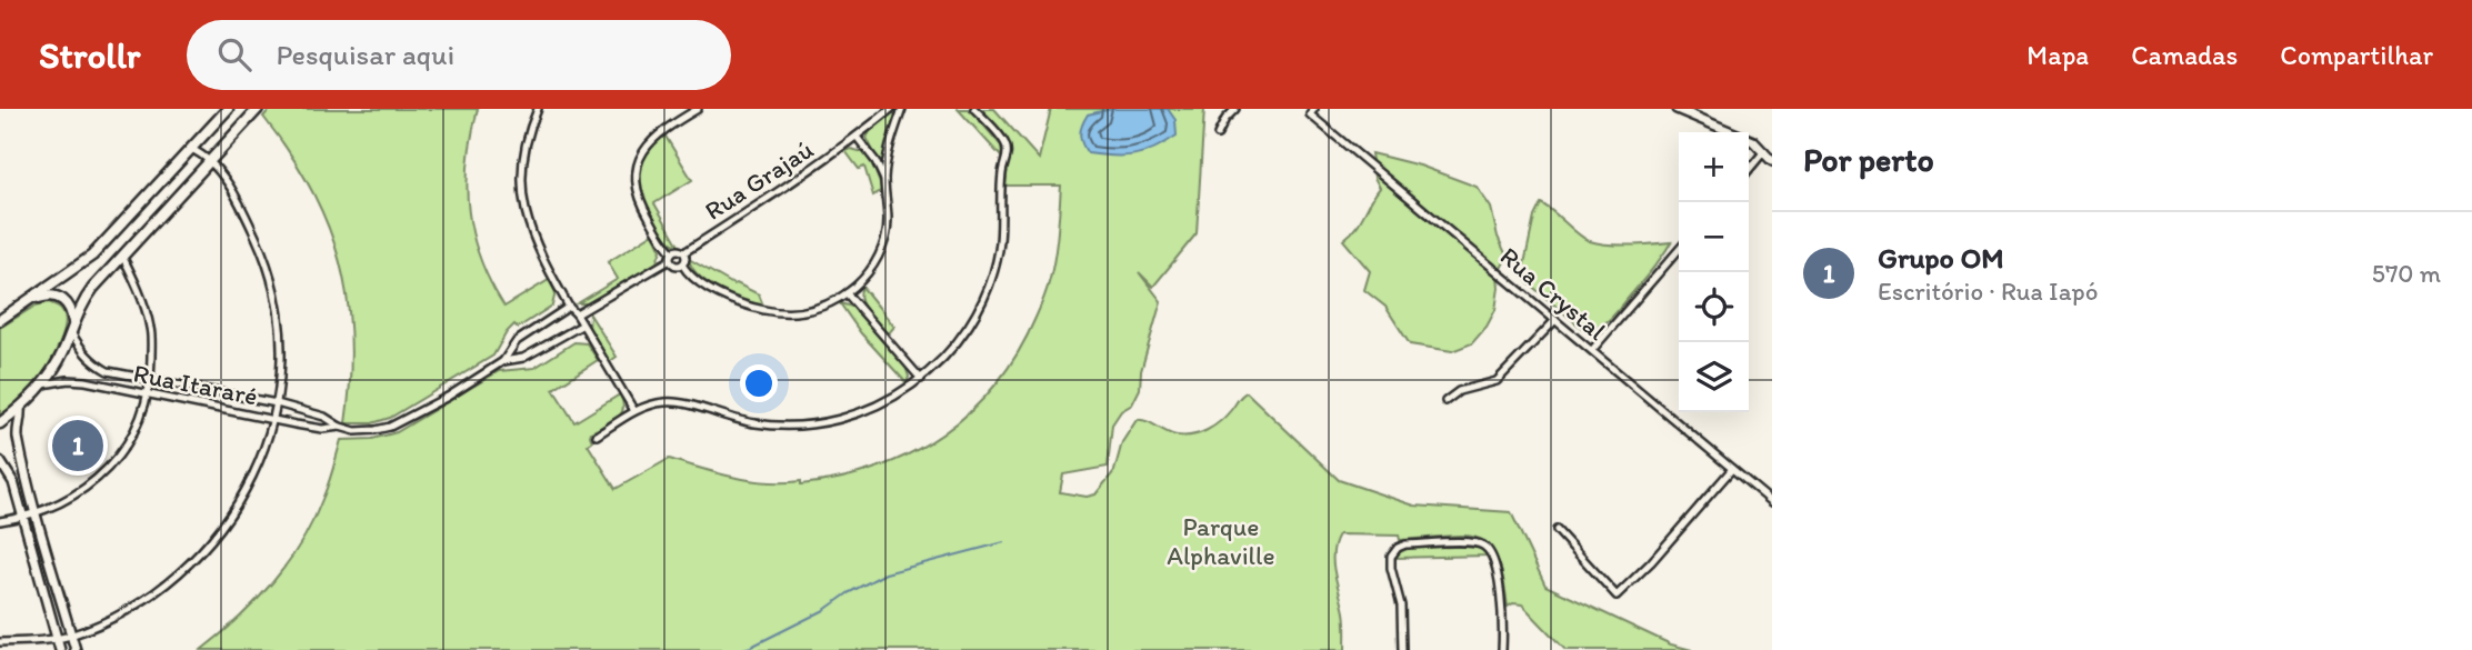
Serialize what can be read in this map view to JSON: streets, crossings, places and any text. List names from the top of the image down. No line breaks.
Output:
{"streets":{"street":["Rua Grajaú","Rua Crystal","Rua Itararé"]},"parks":["Parque Alphaville"],"page":{"header":"Strollr","search":"Pesquisar aqui","nav":["Mapa","Camadas","Compartilhar"],"heading":"Por perto","map_buttons":["+","−"],"list":[{"mark":"1","name":"Grupo OM","note":"Escritório · Rua Iapó","value":"570 m"}],"pins":"1"}}
